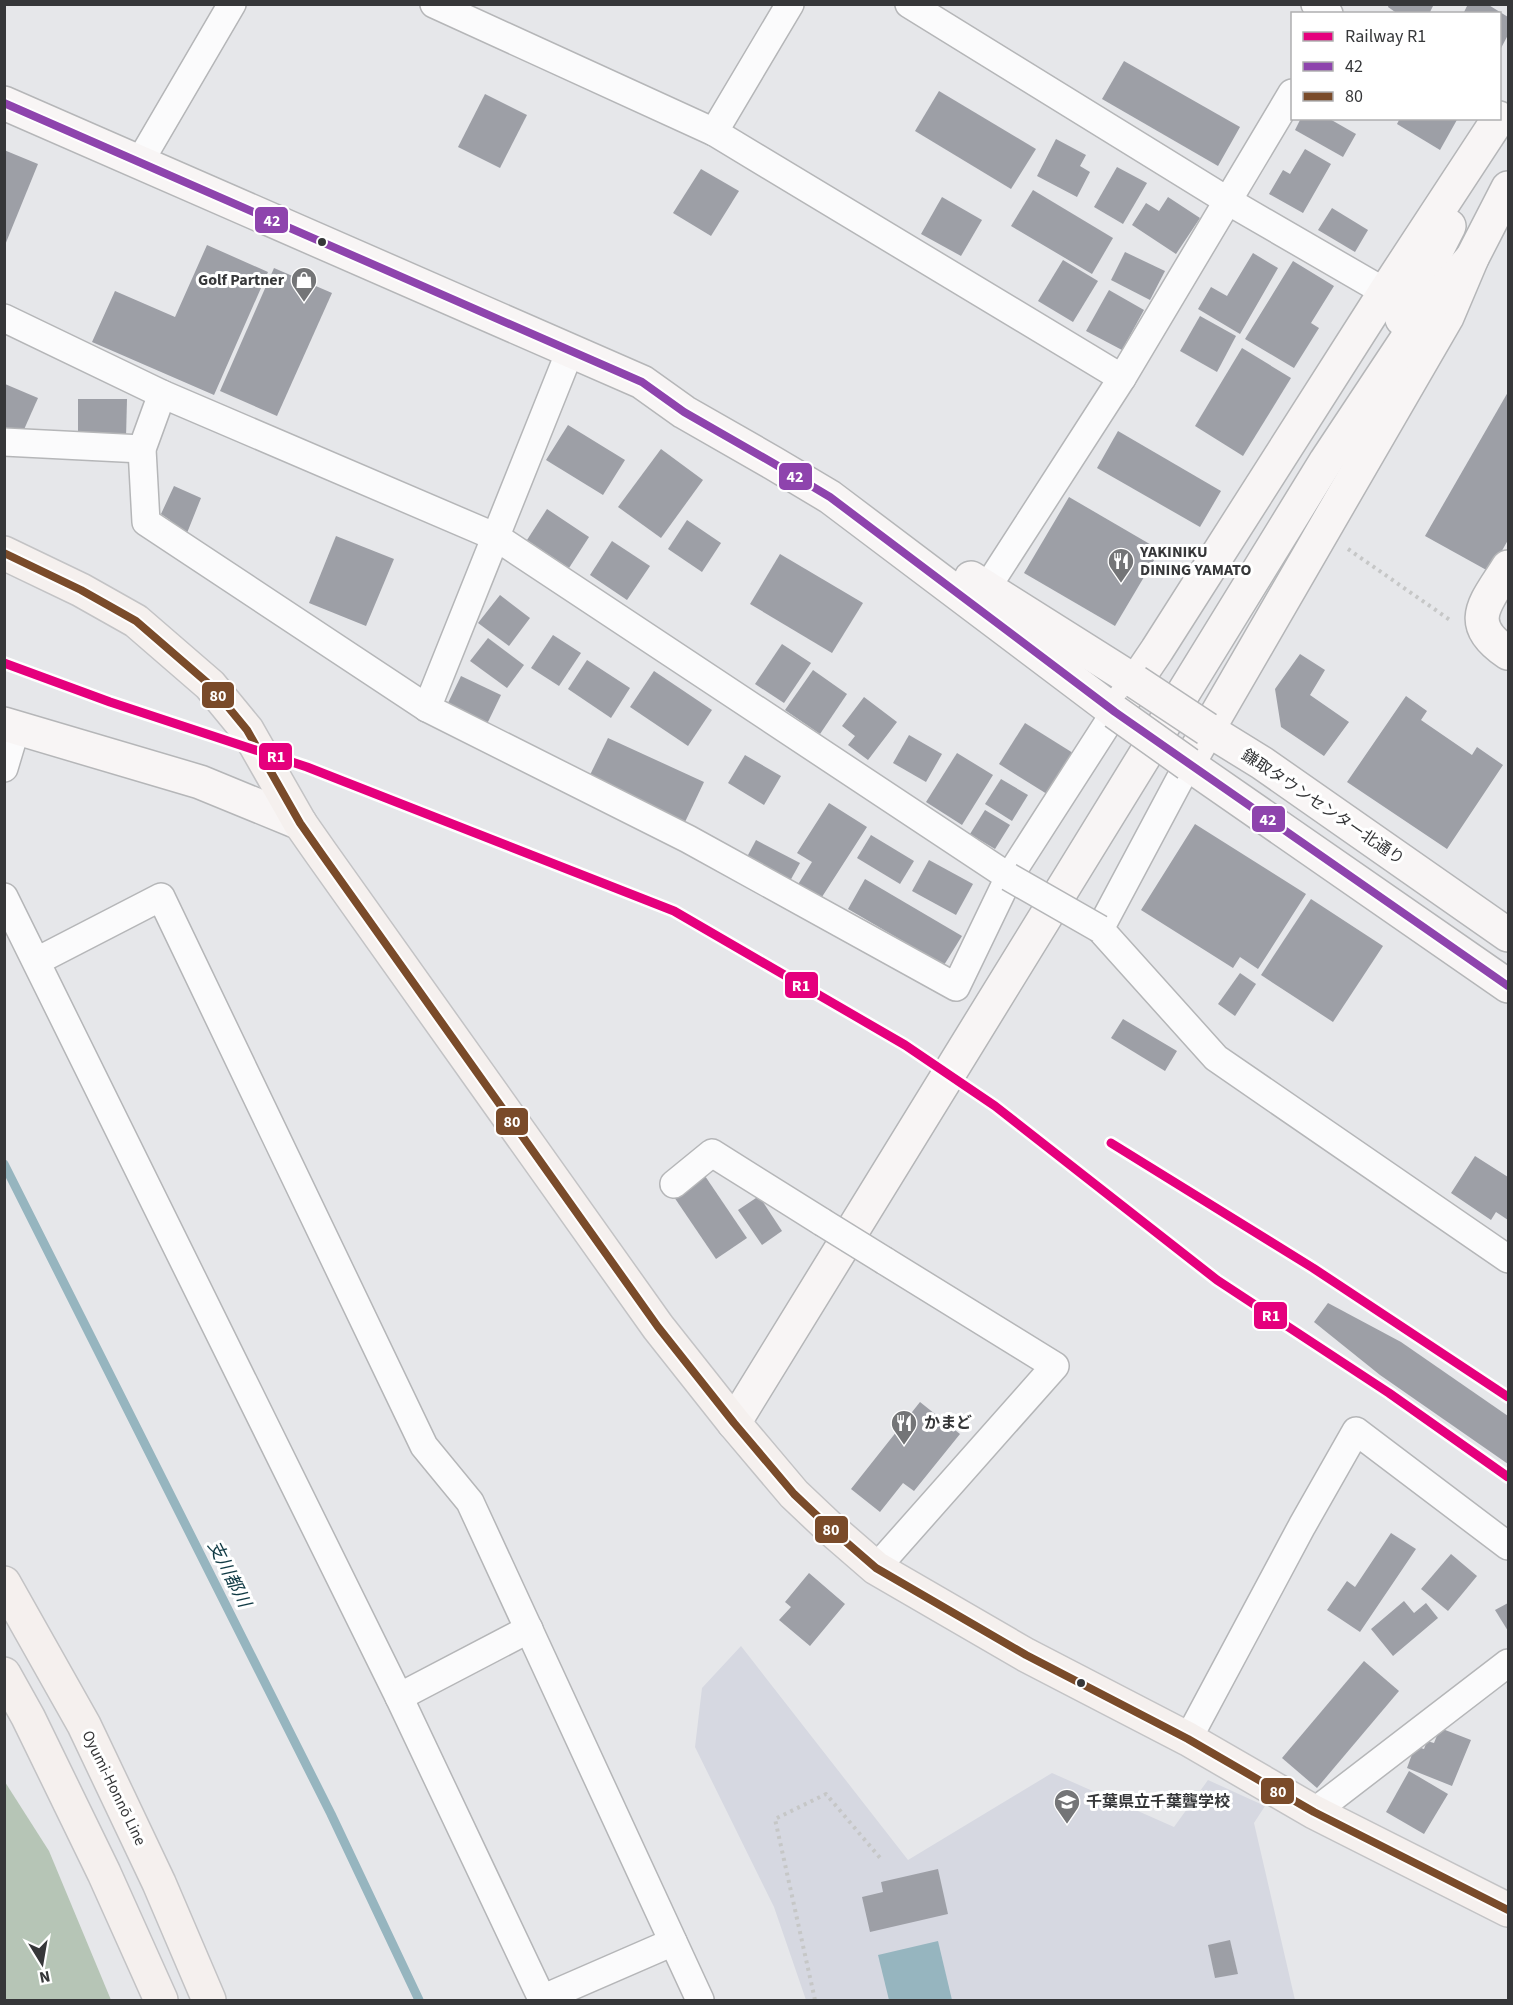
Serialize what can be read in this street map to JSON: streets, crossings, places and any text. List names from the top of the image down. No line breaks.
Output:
{"streets":{"main road":["Oyumi-Honnō Line"],"street":["鎌取タウンセンター北通り"]},"water":["支川都川"],"places":{"shop":["Golf Partner"],"restaurant":["YAKINIKU DINING YAMATO","かまど"],"school or university":["千葉県立千葉聾学校"]},"lines":["transit line 42","transit line 80","rail line R1"],"legend":["Railway R1","42","80"],"north":"bottom"}
